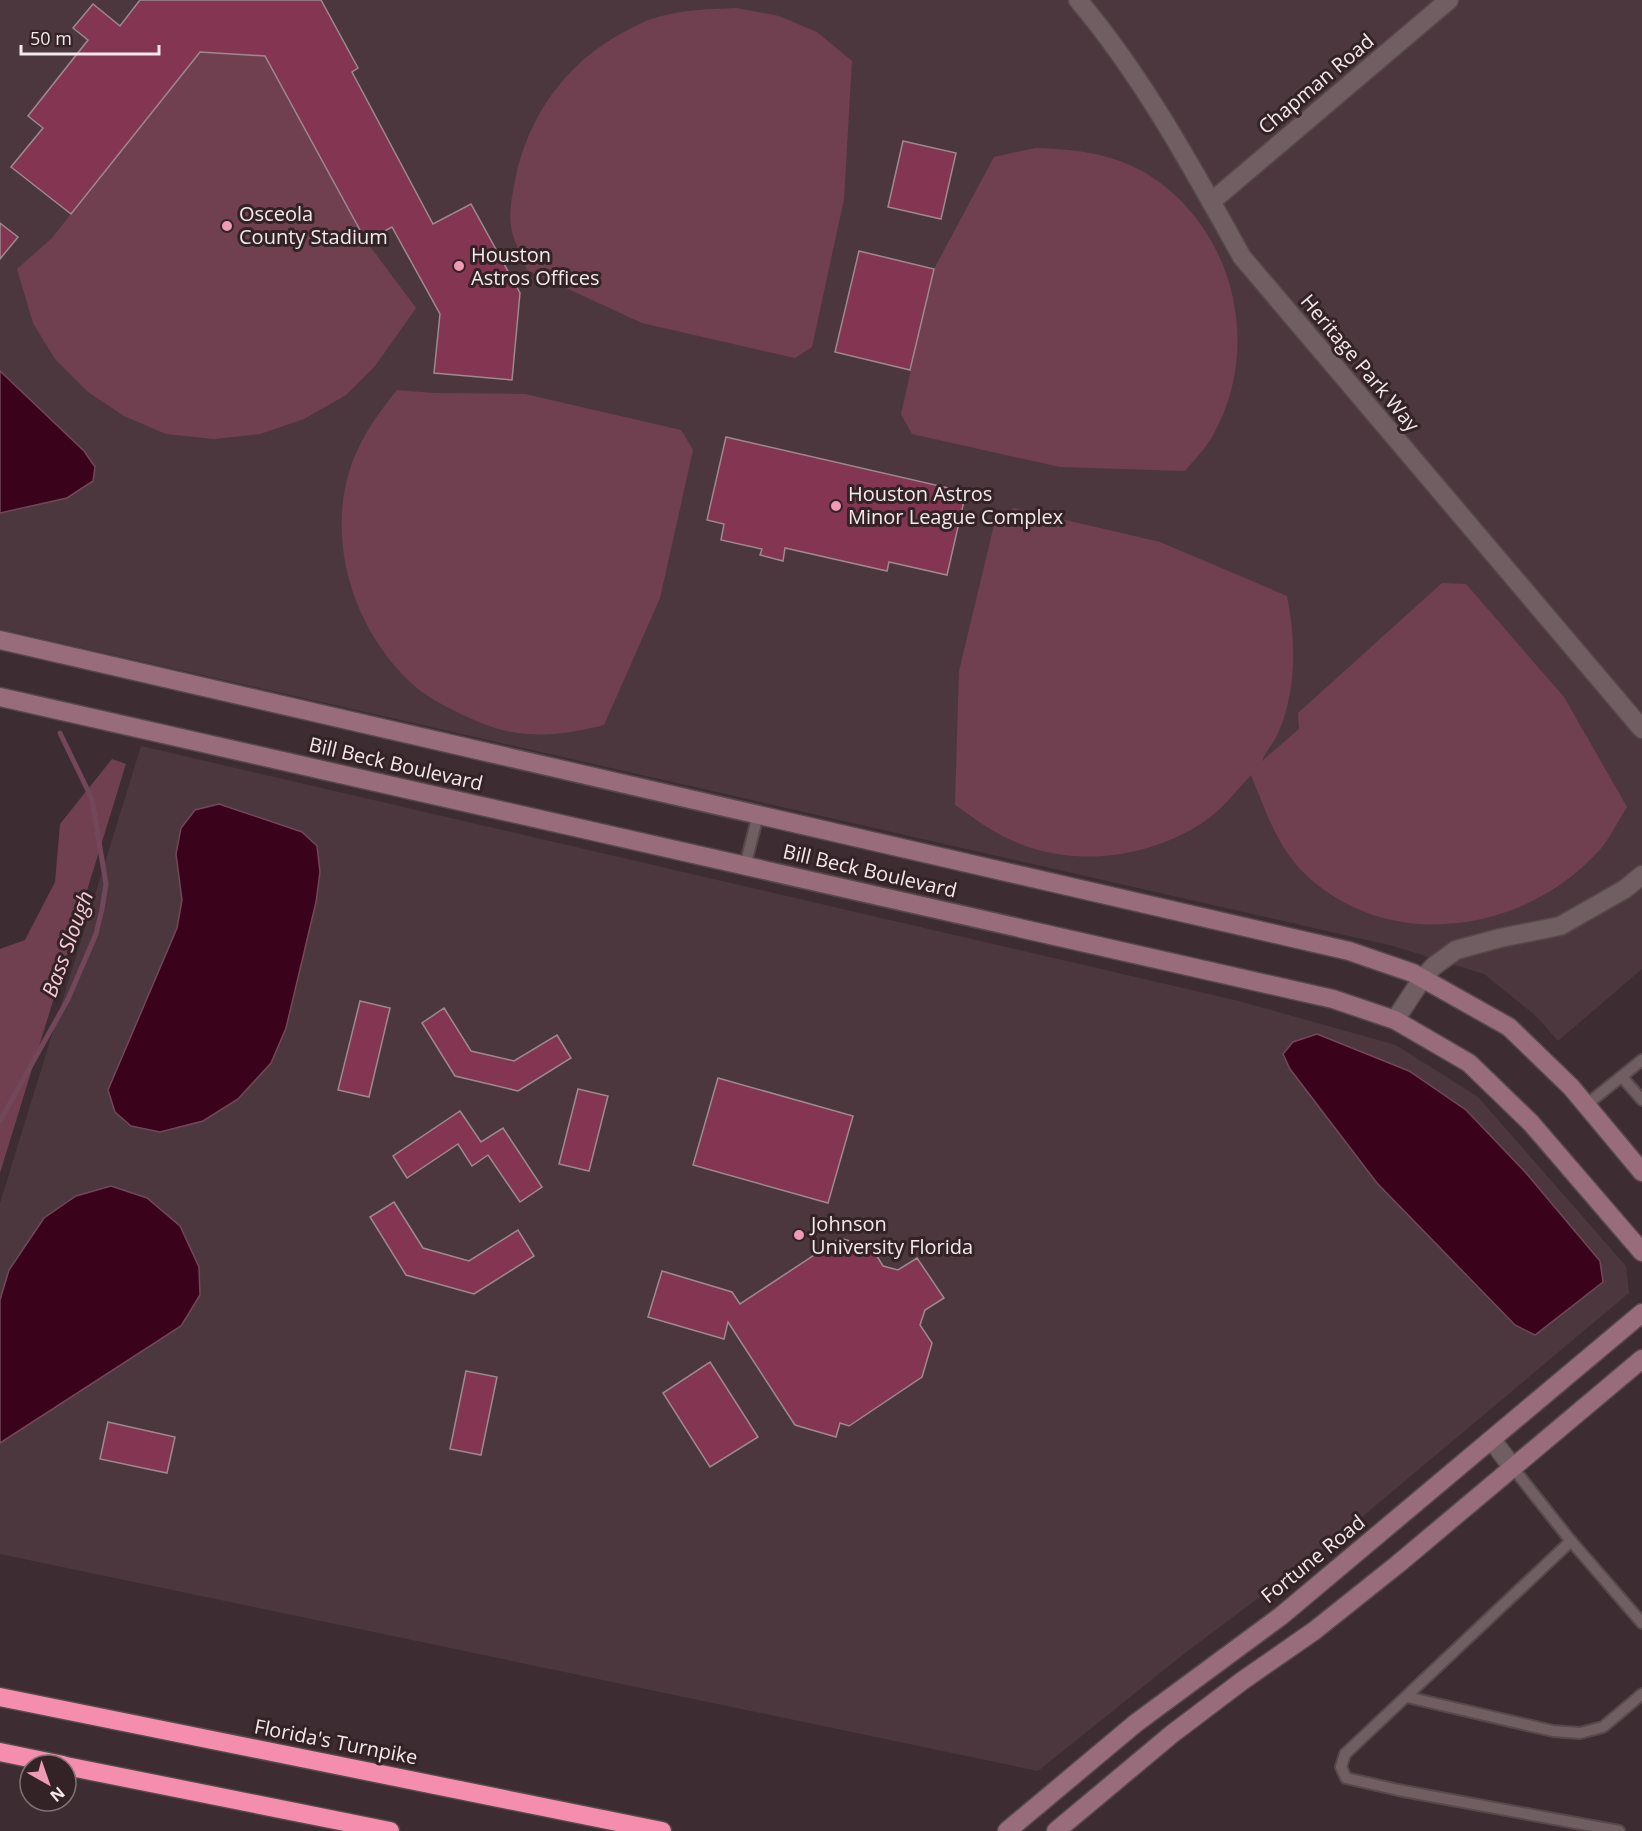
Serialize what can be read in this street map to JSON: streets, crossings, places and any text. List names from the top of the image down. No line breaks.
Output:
{"streets":{"highway":["Florida's Turnpike"],"street":["Chapman Road","Heritage Park Way","Bill Beck Boulevard","Fortune Road"]},"crossings":[["Chapman Road","Heritage Park Way"]],"water":["Bass Slough"],"places":["Osceola County Stadium","Houston Astros Offices","Houston Astros Minor League Complex","Johnson University Florida"],"scale_bar":"50 m","north":"bottom right"}
